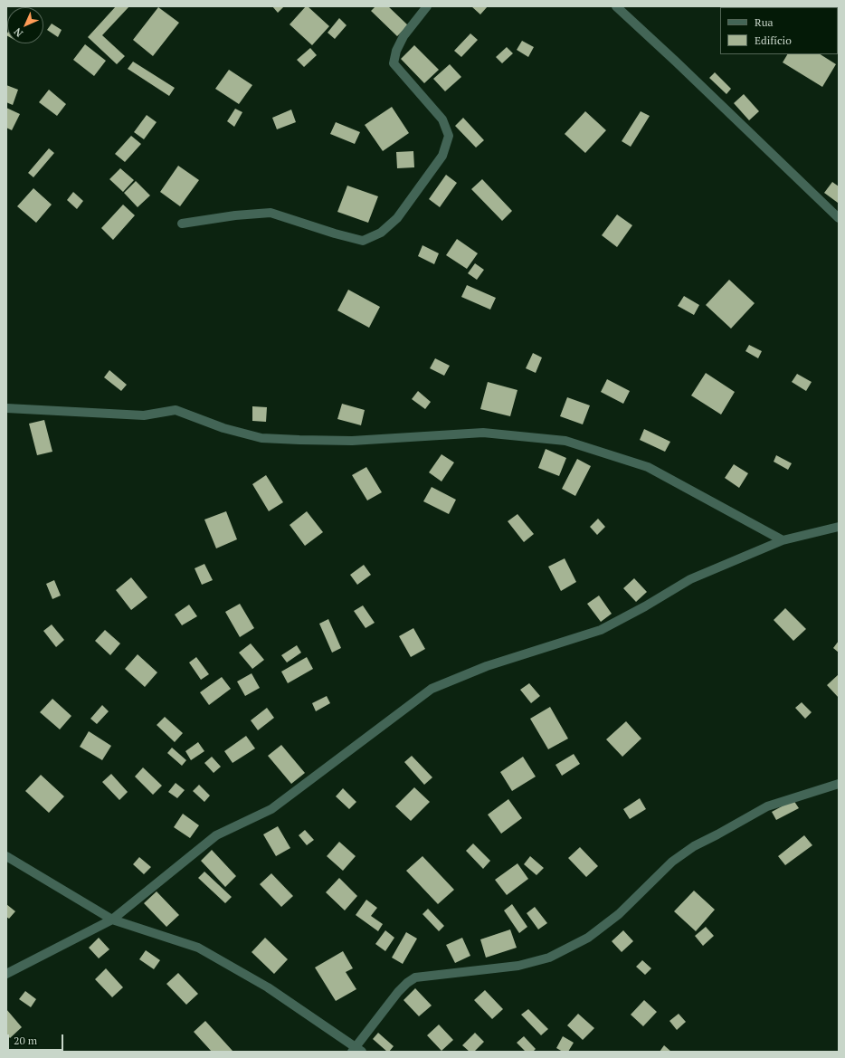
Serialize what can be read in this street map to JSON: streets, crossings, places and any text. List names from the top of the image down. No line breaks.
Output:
{"legend":["Rua","Edifício"],"scale_bar":"20 m","north":"bottom left"}
